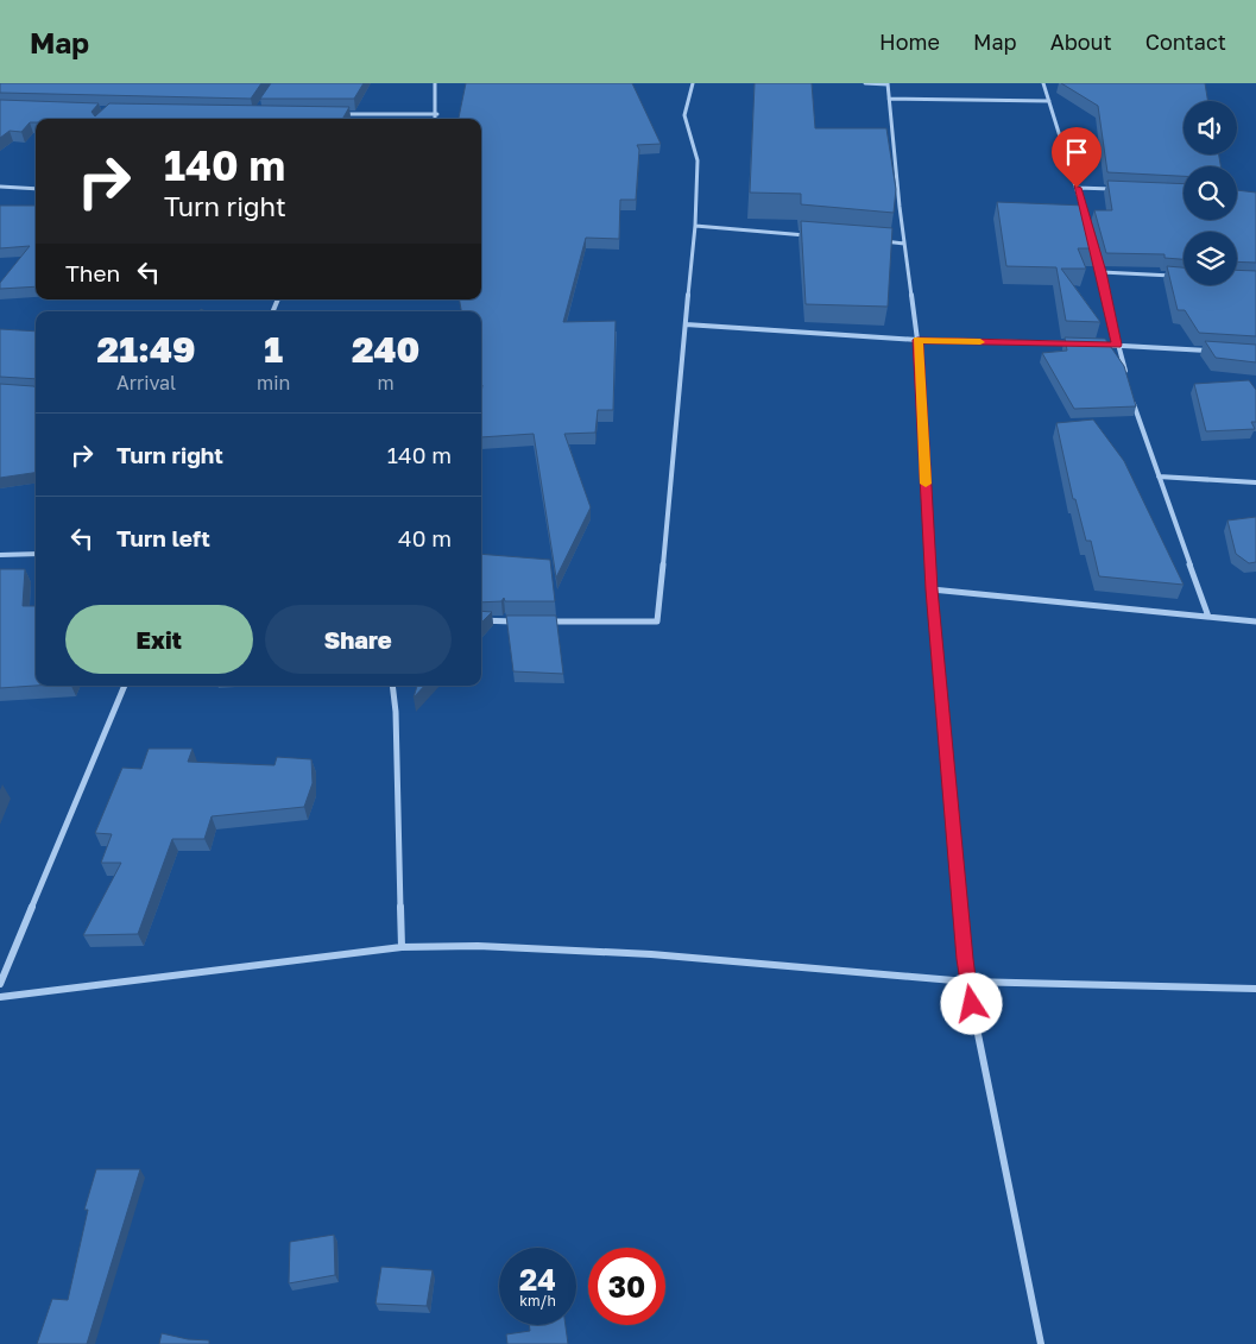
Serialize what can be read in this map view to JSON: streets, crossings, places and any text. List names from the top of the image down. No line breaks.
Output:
{"page":{"header":"Map","nav":["Home","Map","About","Contact"],"turn":["140 m","Turn right"],"then":"Then","eta":["21:49","Arrival","1","min","240","m"],"list":[{"name":"Turn right","value":"140 m"},{"name":"Turn left","value":"40 m"}],"buttons":["Exit","Share"],"speed":"24 km/h","limit":"30"}}
